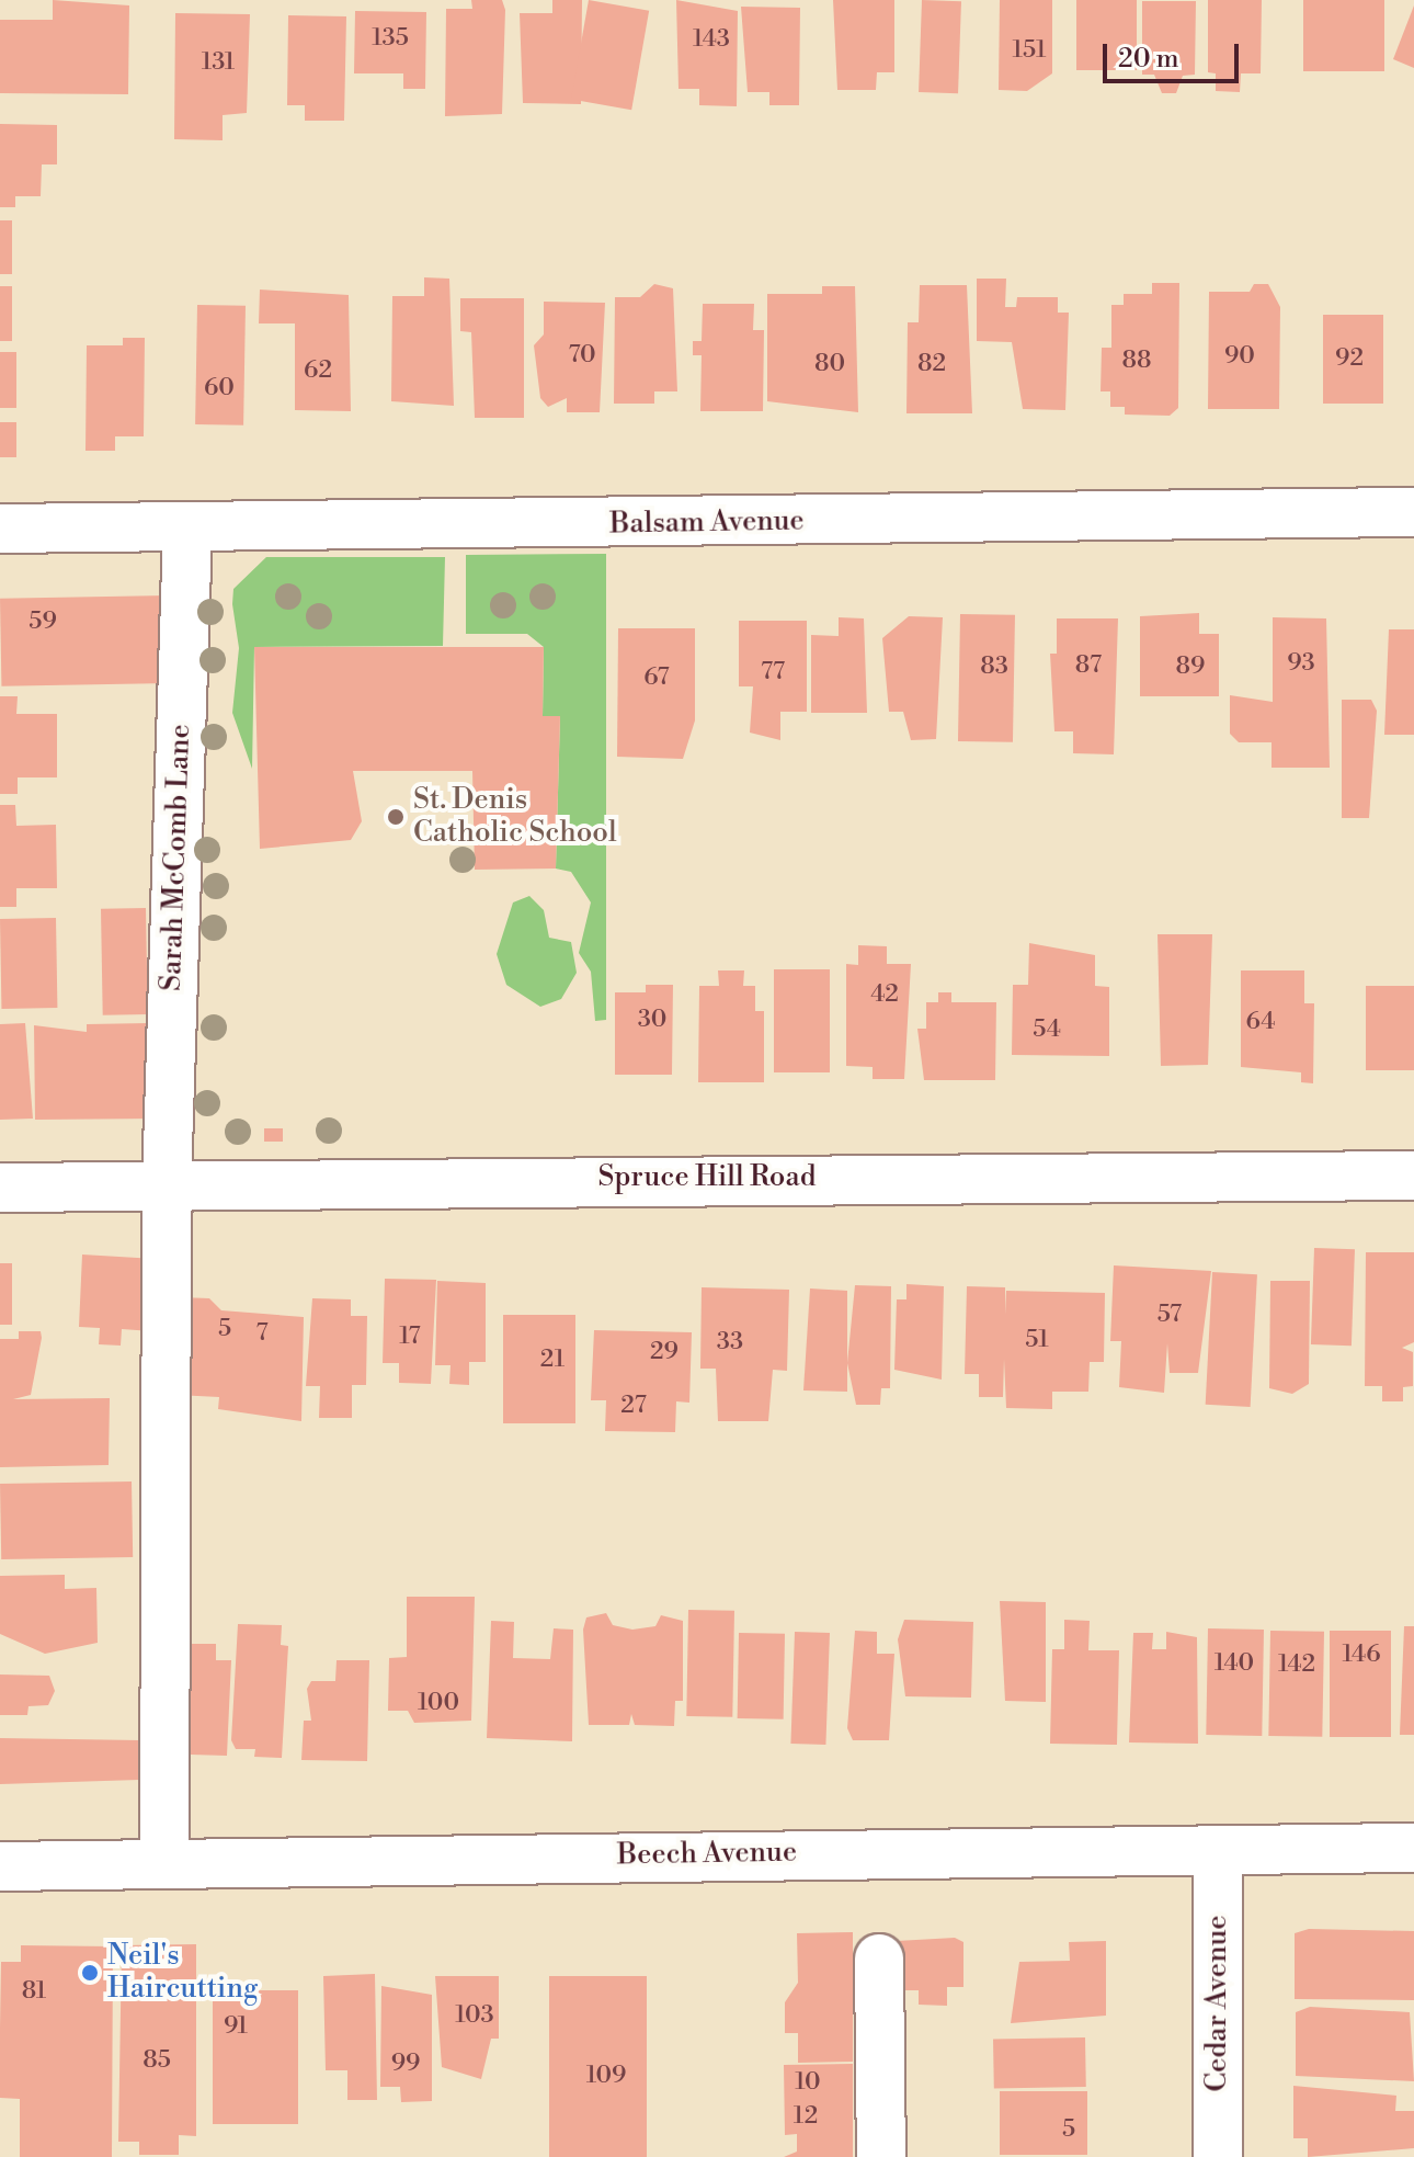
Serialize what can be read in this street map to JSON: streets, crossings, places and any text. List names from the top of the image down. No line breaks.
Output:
{"streets":{"street":["Balsam Avenue","Sarah McComb Lane","Spruce Hill Road","Beech Avenue","Cedar Avenue"]},"crossings":[["Balsam Avenue","Sarah McComb Lane"],["Sarah McComb Lane","Spruce Hill Road"],["Sarah McComb Lane","Beech Avenue"],["Beech Avenue","Cedar Avenue"]],"places":["St. Denis Catholic School","Neil's Haircutting"],"house_numbers":["135","143","151","131","70","90","92","88","80","82","62","60","59","93","87","83","89","77","67","42","30","64","54","57","5","7","17","51","33","29","21","27","146","140","142","100","81","103","91","85","99","109","10","12","5"],"scale_bar":"20 m"}
